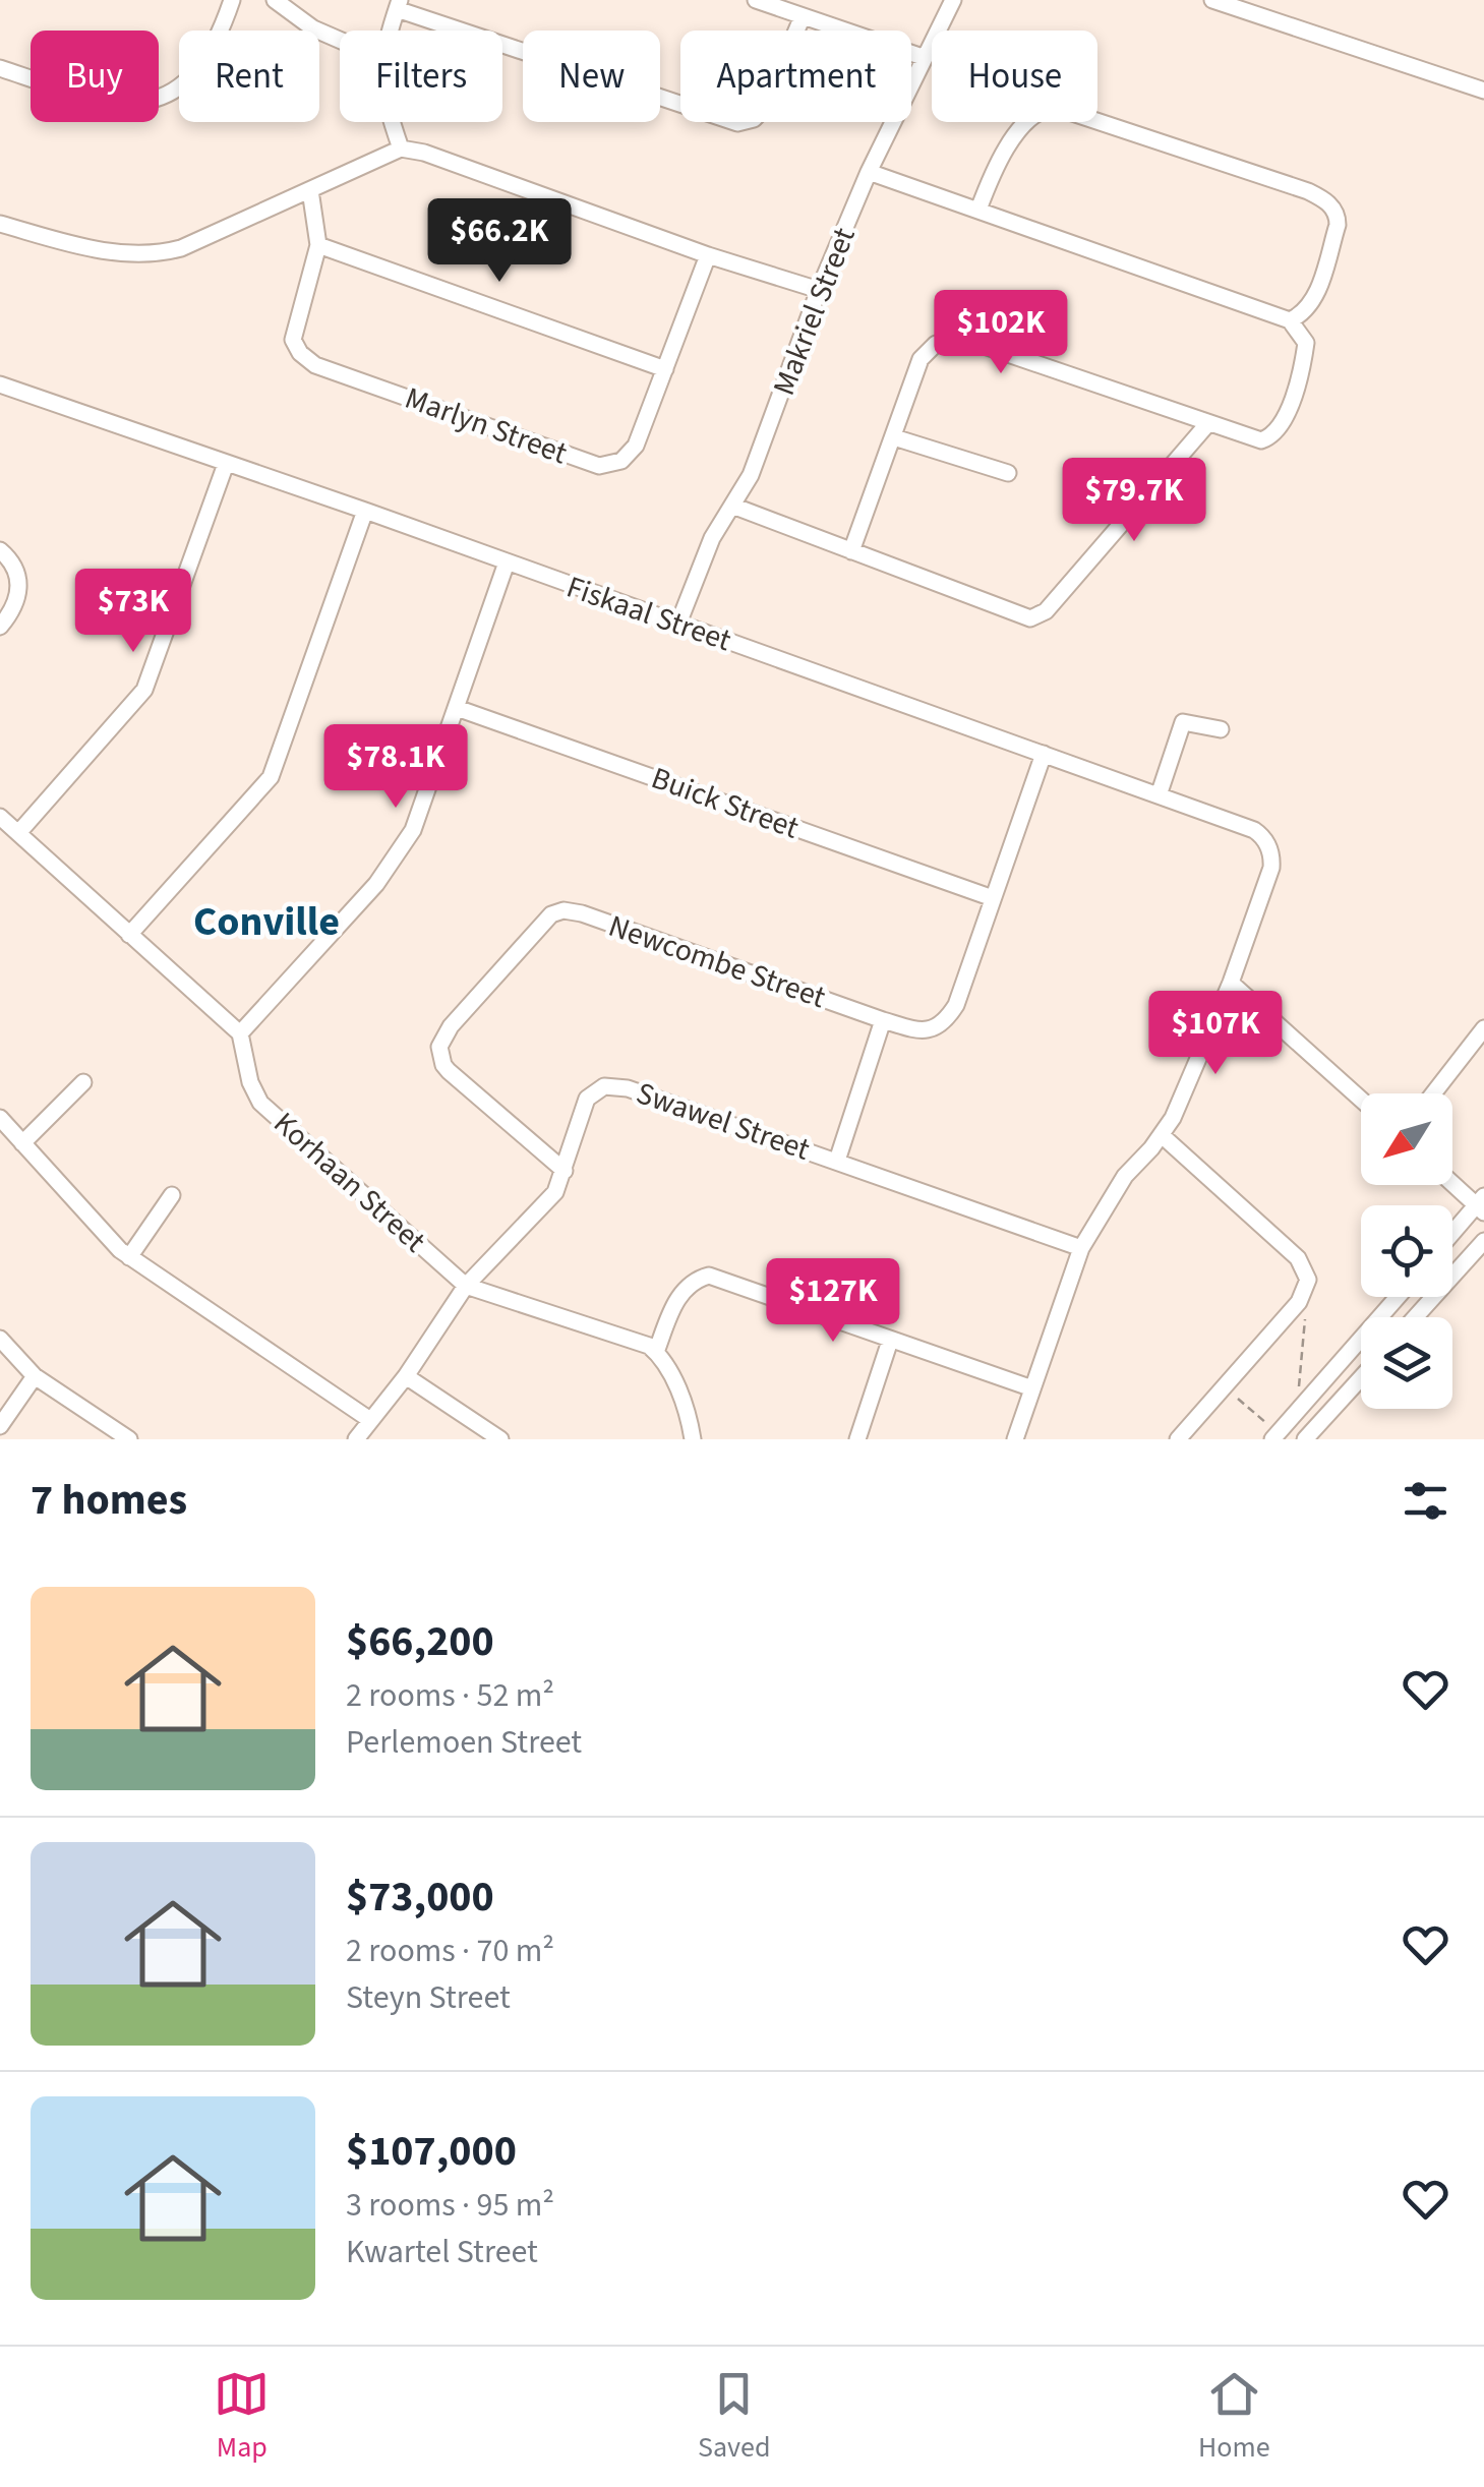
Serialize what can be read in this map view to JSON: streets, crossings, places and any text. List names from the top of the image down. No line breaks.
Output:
{"streets":{"street":["Makriel Street","Marlyn Street","Fiskaal Street","Buick Street","Newcombe Street","Swawel Street","Korhaan Street"]},"crossings":[["Makriel Street","Fiskaal Street"],["Fiskaal Street","Newcombe Street"],["Buick Street","Newcombe Street"],["Newcombe Street","Swawel Street"],["Swawel Street","Korhaan Street"]],"districts":["Conville"],"north":"bottom left","page":{"chip":["Buy","Rent","Filters","New","Apartment","House"],"price":["$66.2K","$102K","$79.7K","$73K","$78.1K","$107K","$127K"],"heading":"7 homes","list":[{"name":"$66,200","note":"2 rooms · 52 m² · Perlemoen Street"},{"name":"$73,000","note":"2 rooms · 70 m² · Steyn Street"},{"name":"$107,000","note":"3 rooms · 95 m² · Kwartel Street"}],"tabs":["Map","Saved","Home"]}}
